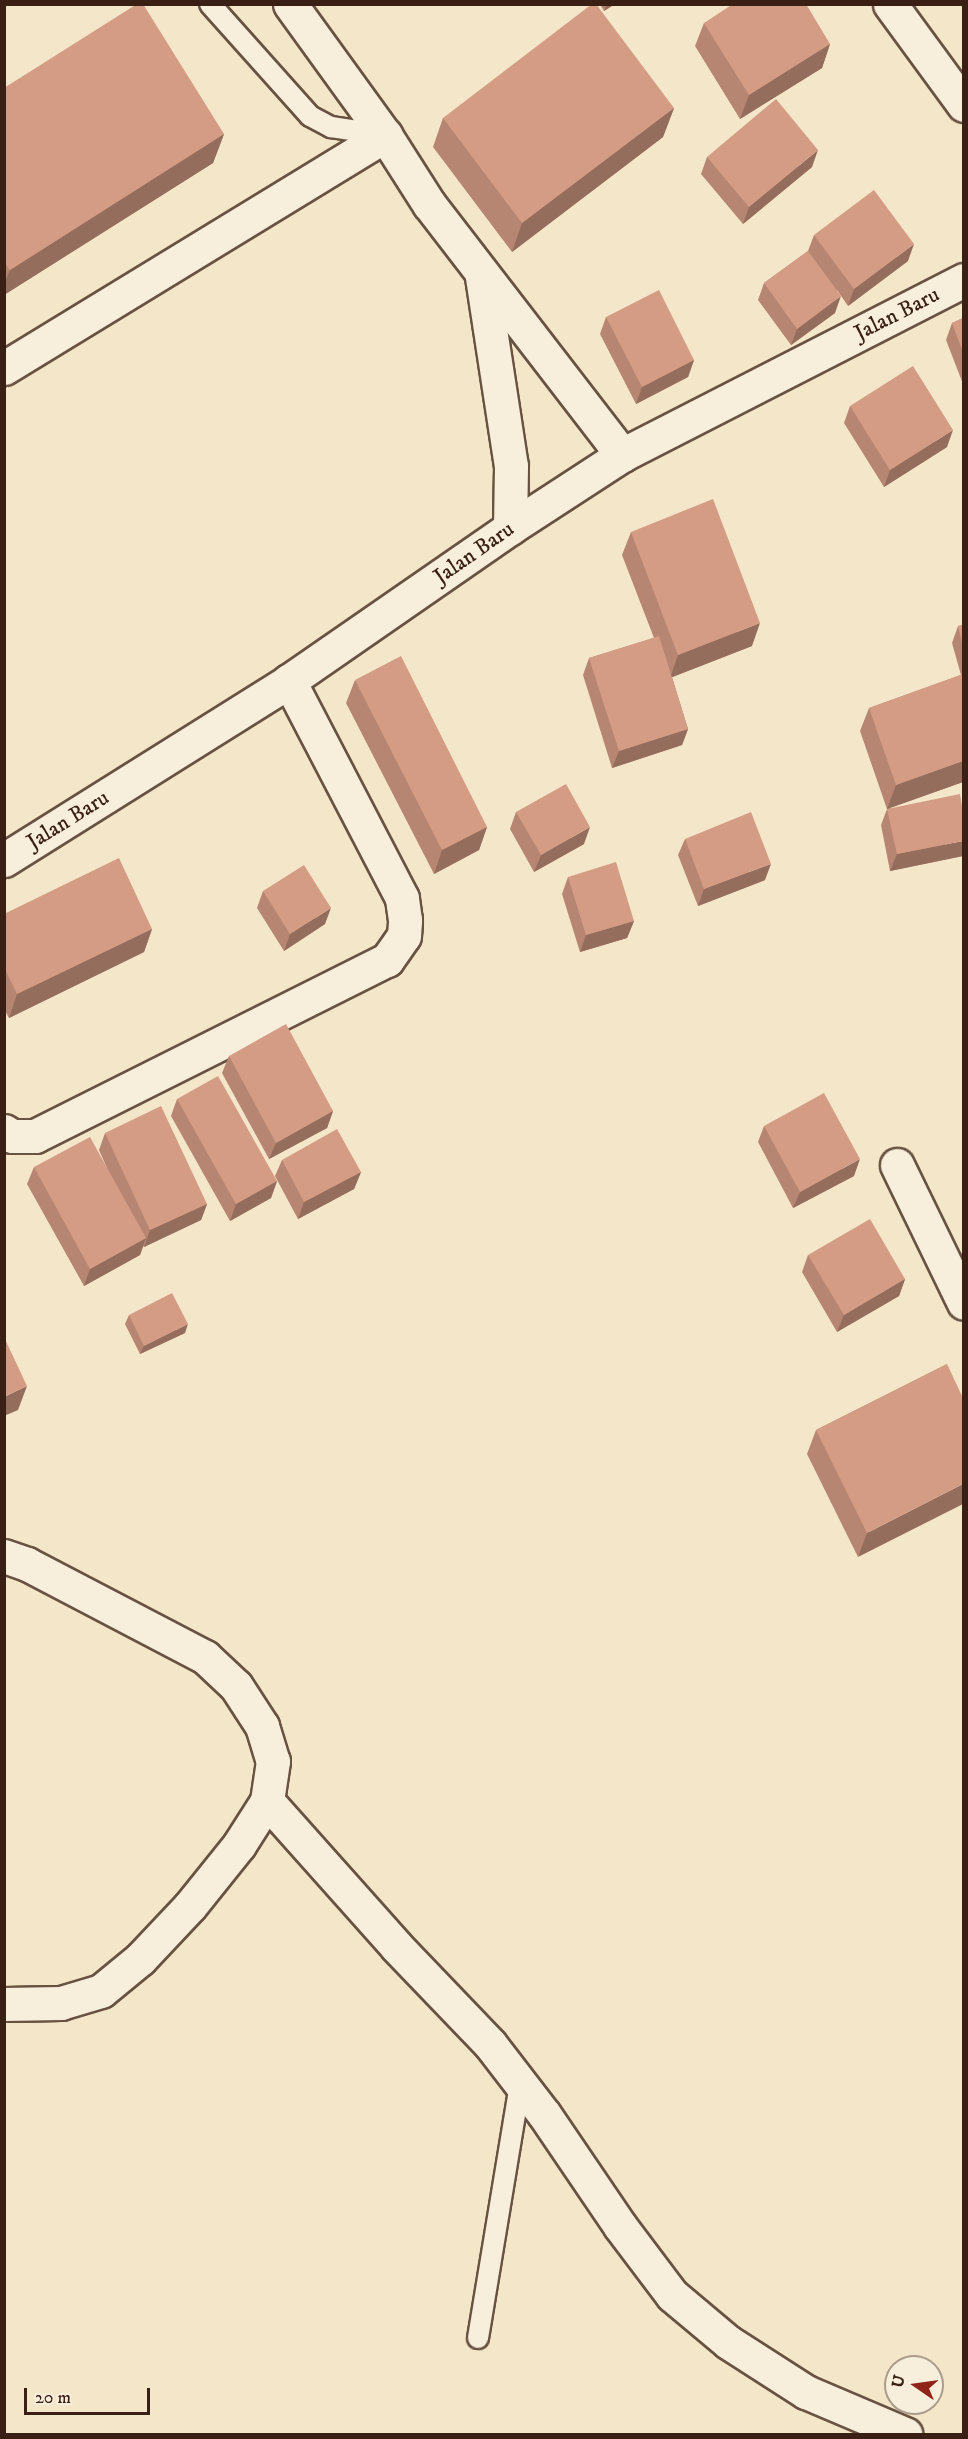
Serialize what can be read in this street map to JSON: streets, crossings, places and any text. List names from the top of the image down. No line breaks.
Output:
{"streets":{"street":["Jalan Baru"]},"scale_bar":"20 m","north":"left"}
